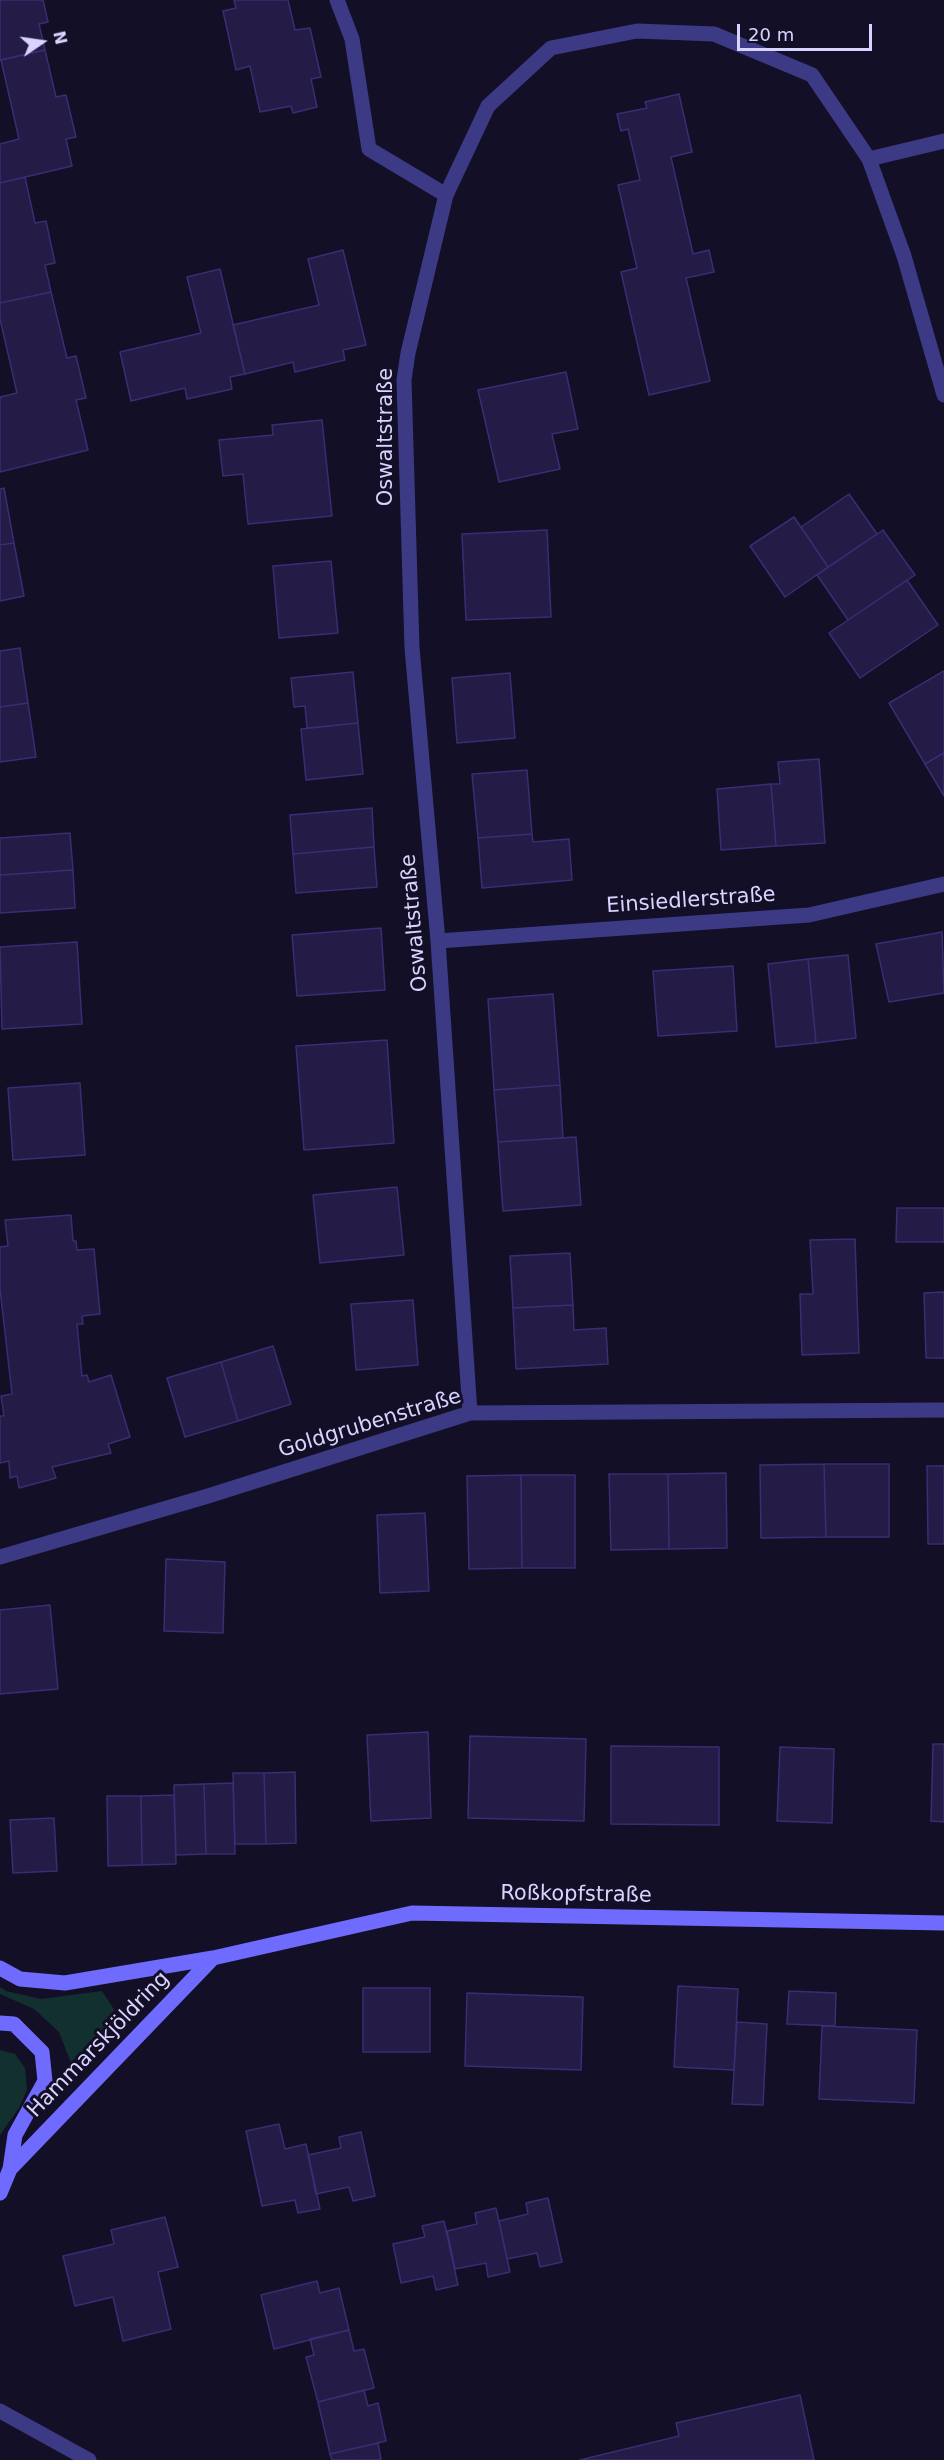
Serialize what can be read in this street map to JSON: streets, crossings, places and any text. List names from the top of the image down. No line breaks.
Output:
{"streets":{"main road":["Roßkopfstraße","Hammarskjöldring"],"street":["Oswaltstraße","Einsiedlerstraße","Goldgrubenstraße"]},"crossings":[["Oswaltstraße","Einsiedlerstraße"],["Oswaltstraße","Goldgrubenstraße"],["Roßkopfstraße","Hammarskjöldring"]],"scale_bar":"20 m","north":"right"}
